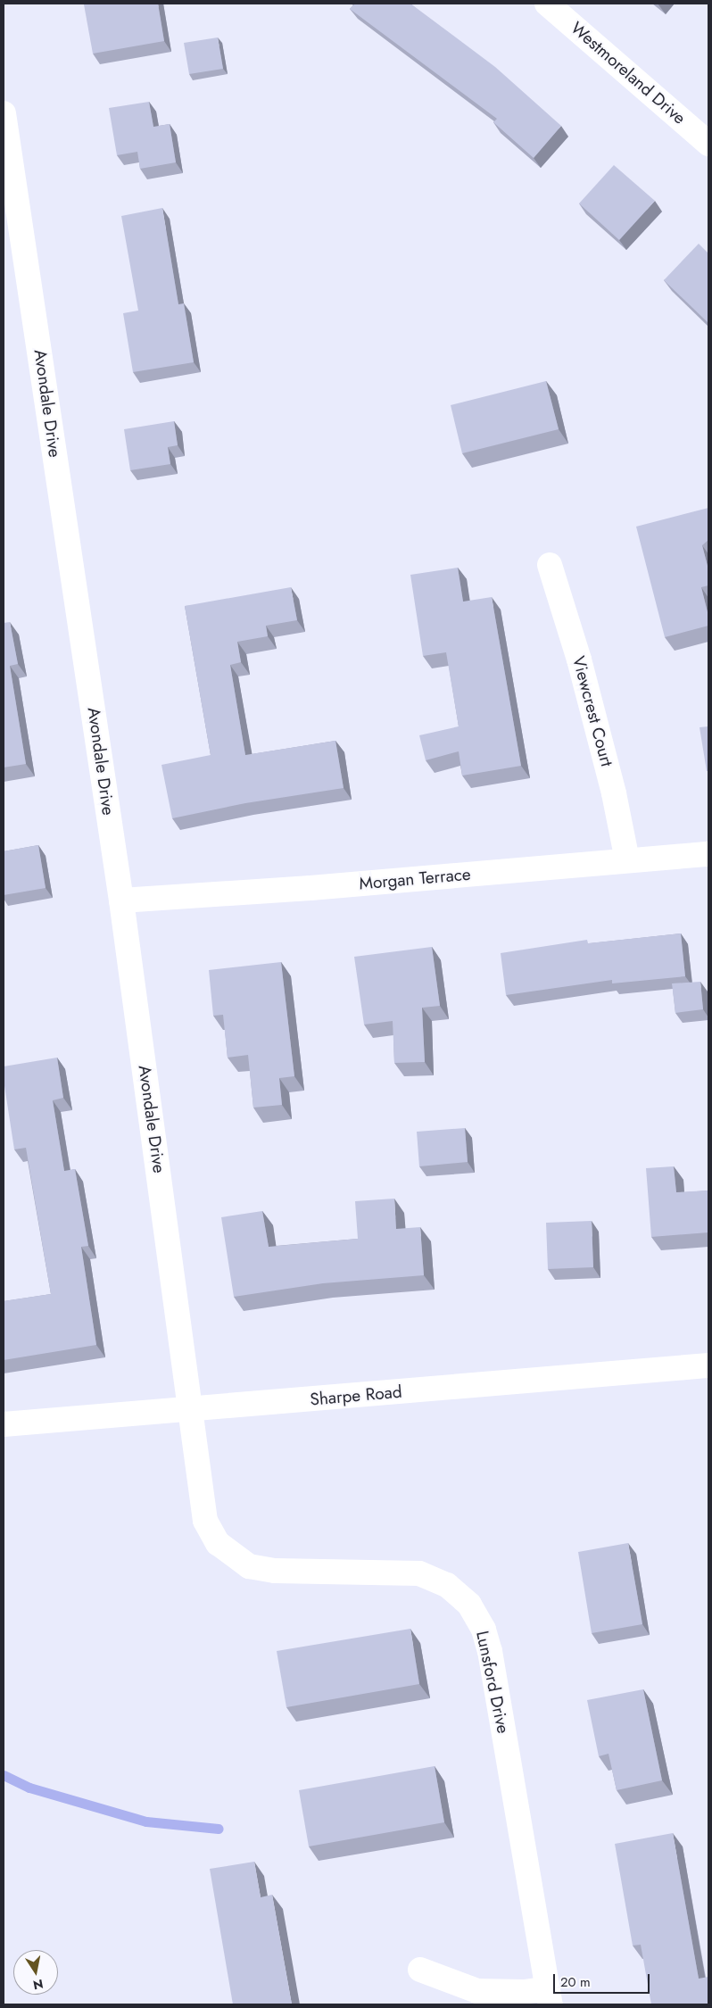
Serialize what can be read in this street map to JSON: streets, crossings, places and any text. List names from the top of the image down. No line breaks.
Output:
{"streets":{"street":["Westmoreland Drive","Avondale Drive","Viewcrest Court","Morgan Terrace","Sharpe Road","Lunsford Drive"]},"crossings":[["Avondale Drive","Morgan Terrace"],["Avondale Drive","Sharpe Road"],["Avondale Drive","Lunsford Drive"],["Viewcrest Court","Morgan Terrace"],["Sharpe Road","Lunsford Drive"]],"scale_bar":"20 m","north":"bottom"}
